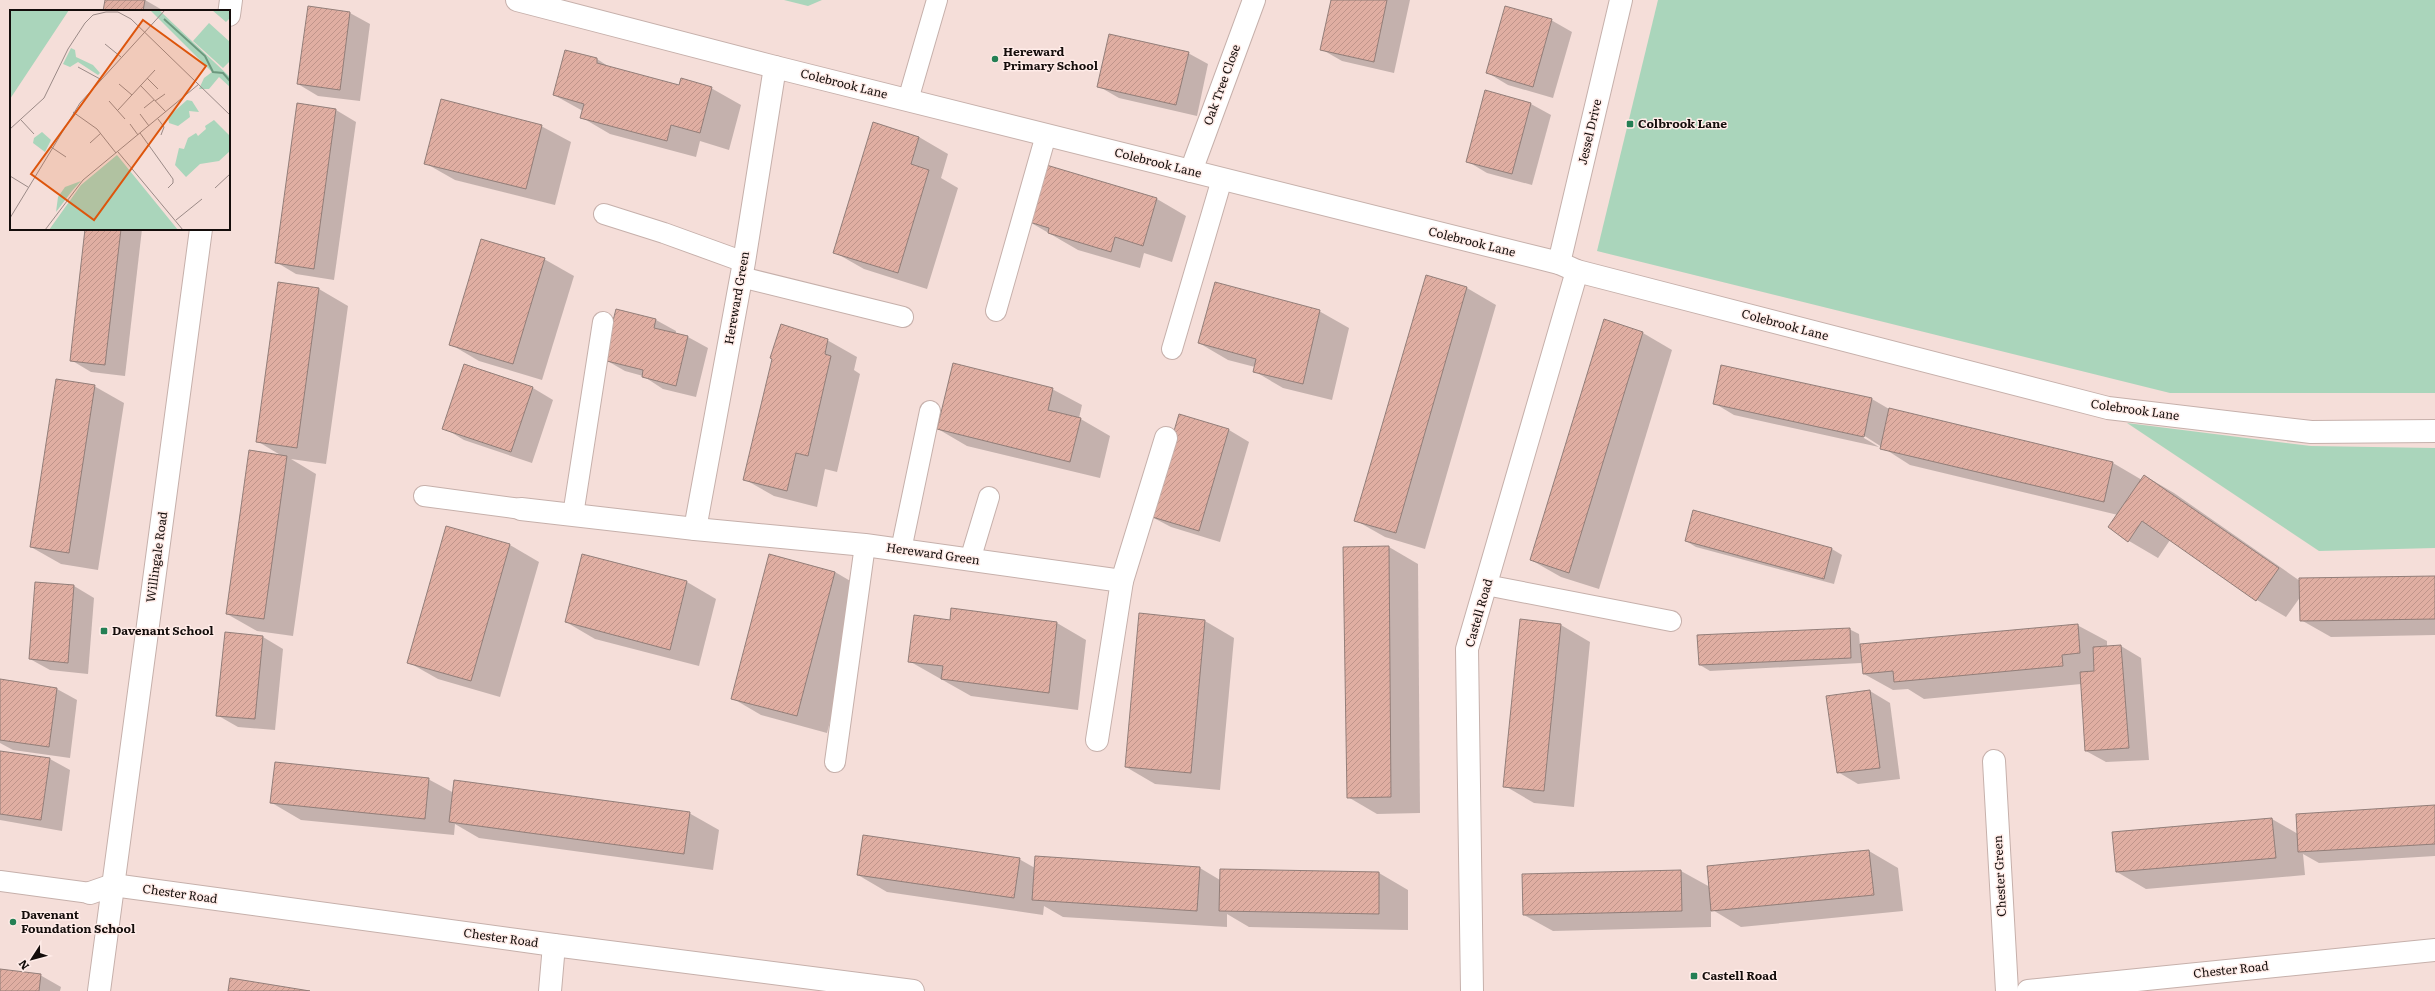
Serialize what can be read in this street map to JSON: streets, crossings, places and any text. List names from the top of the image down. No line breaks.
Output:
{"streets":{"street":["Colebrook Lane","Oak Tree Close","Jessel Drive","Hereward Green","Willingale Road","Castell Road","Chester Green","Chester Road"]},"crossings":[["Colebrook Lane","Oak Tree Close"],["Colebrook Lane","Jessel Drive"],["Colebrook Lane","Hereward Green"],["Colebrook Lane","Castell Road"],["Jessel Drive","Castell Road"],["Willingale Road","Chester Road"]],"places":{"other":["Hereward Primary School","Davenant Foundation School"],"transit":["Colbrook Lane","Davenant School","Castell Road"]},"north":"bottom left"}
